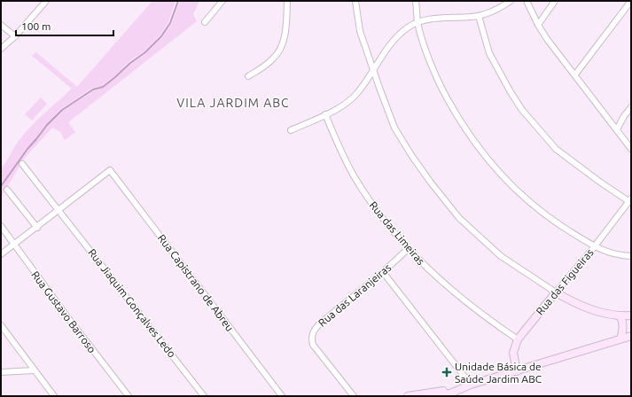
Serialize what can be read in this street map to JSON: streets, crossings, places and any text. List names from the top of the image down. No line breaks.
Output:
{"streets":{"street":["Rua das Limeiras","Rua das Figueiras","Rua Capistrano de Abreu","Rua das Laranjeiras","Rua Jiaquim Gonçalves Ledo","Rua Gustavo Barroso"]},"crossings":[["Rua das Limeiras","Rua das Figueiras"],["Rua das Limeiras","Rua das Laranjeiras"],["Rua Capistrano de Abreu","Rua Jiaquim Gonçalves Ledo"]],"districts":["VILA JARDIM ABC"],"places":{"health":["Unidade Básica de Saúde Jardim ABC"]},"scale_bar":"100 m"}
